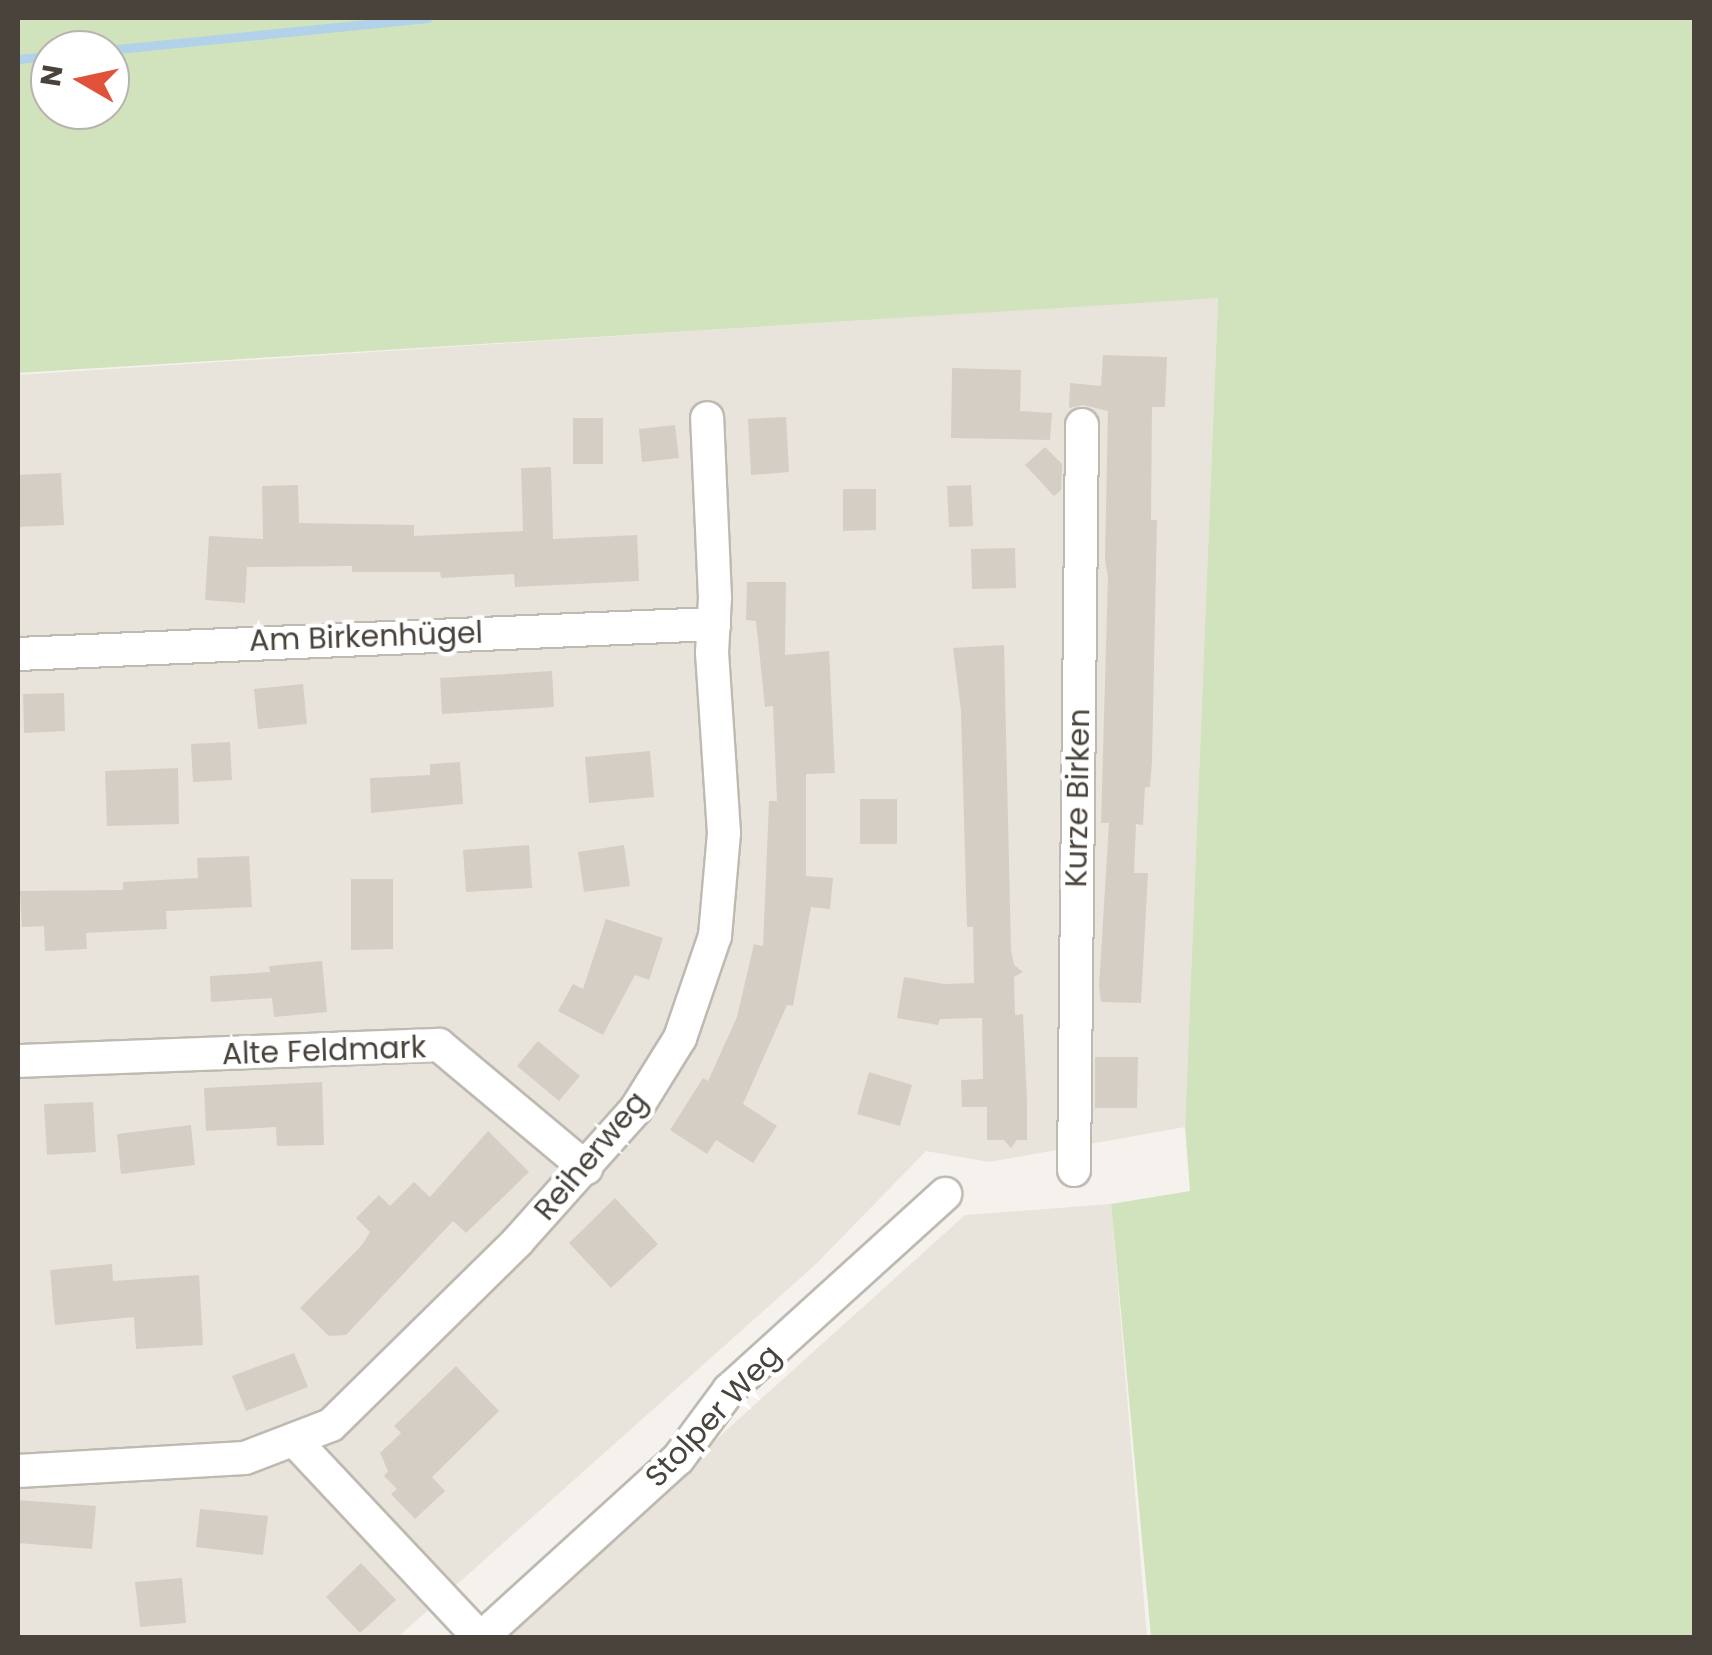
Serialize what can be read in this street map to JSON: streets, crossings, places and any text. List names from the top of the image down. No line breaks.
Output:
{"streets":{"street":["Am Birkenhügel","Kurze Birken","Alte Feldmark","Reiherweg","Stolper Weg"]},"crossings":[["Am Birkenhügel","Reiherweg"],["Alte Feldmark","Reiherweg"]],"north":"left"}
